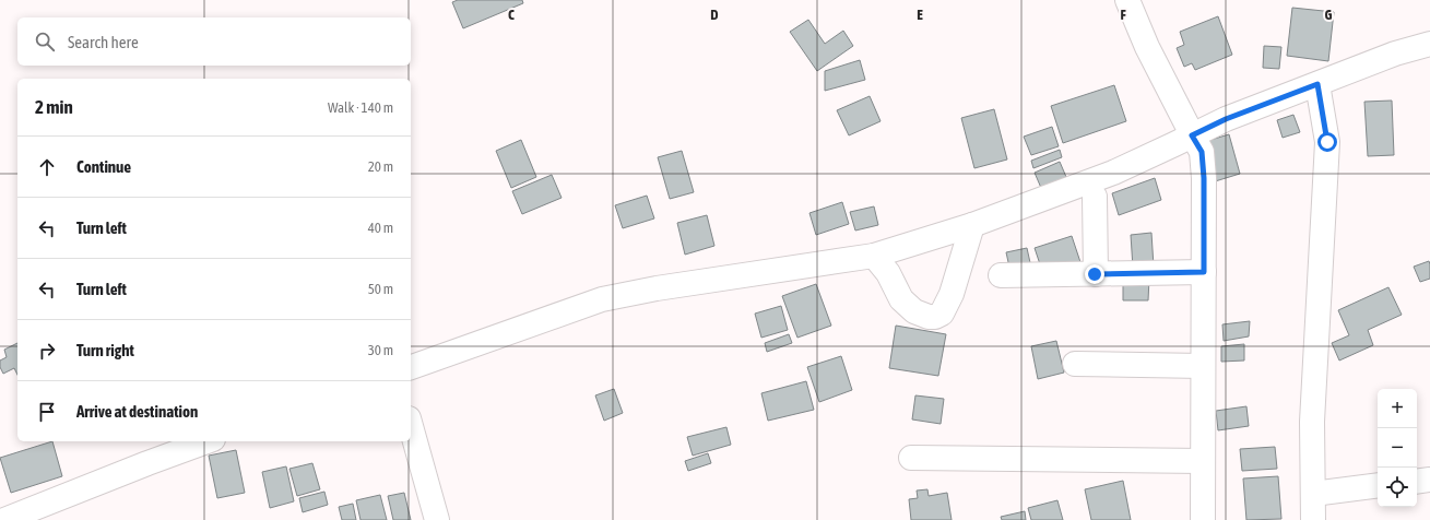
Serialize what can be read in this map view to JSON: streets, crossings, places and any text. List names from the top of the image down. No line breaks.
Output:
{"page":{"search":"Search here","heading":["2 min","Walk · 140 m"],"list":[["Continue","20 m"],["Turn left","40 m"],["Turn left","50 m"],["Turn right","30 m"],"Arrive at destination"],"map_buttons":["+","−"]},"grid":{"columns":["C","D","E","F","G"]}}
